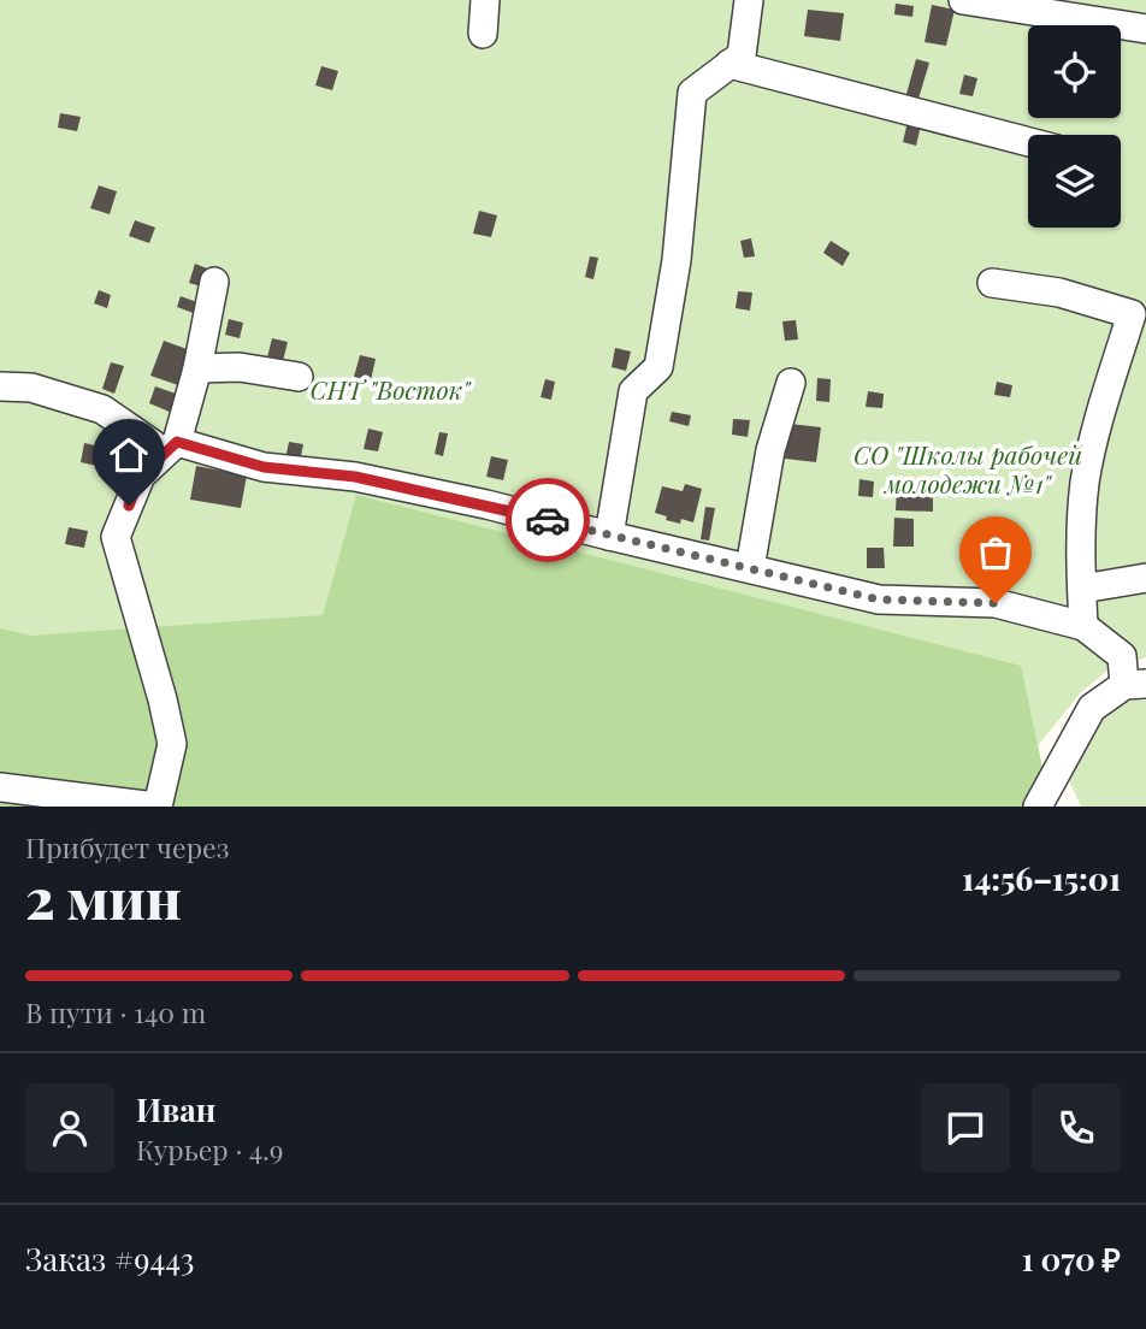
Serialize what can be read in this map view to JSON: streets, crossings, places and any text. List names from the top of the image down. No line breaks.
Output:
{"parks":["СНТ \"Восток\"","СО \"Школы рабочей молодежи №1\""],"page":{"heading":["2 мин","Прибудет через","14:56–15:01"],"panel":["Иван","Курьер · 4.9","Заказ #9443","1 070 ₽"],"bar":"В пути · 140 m"}}
